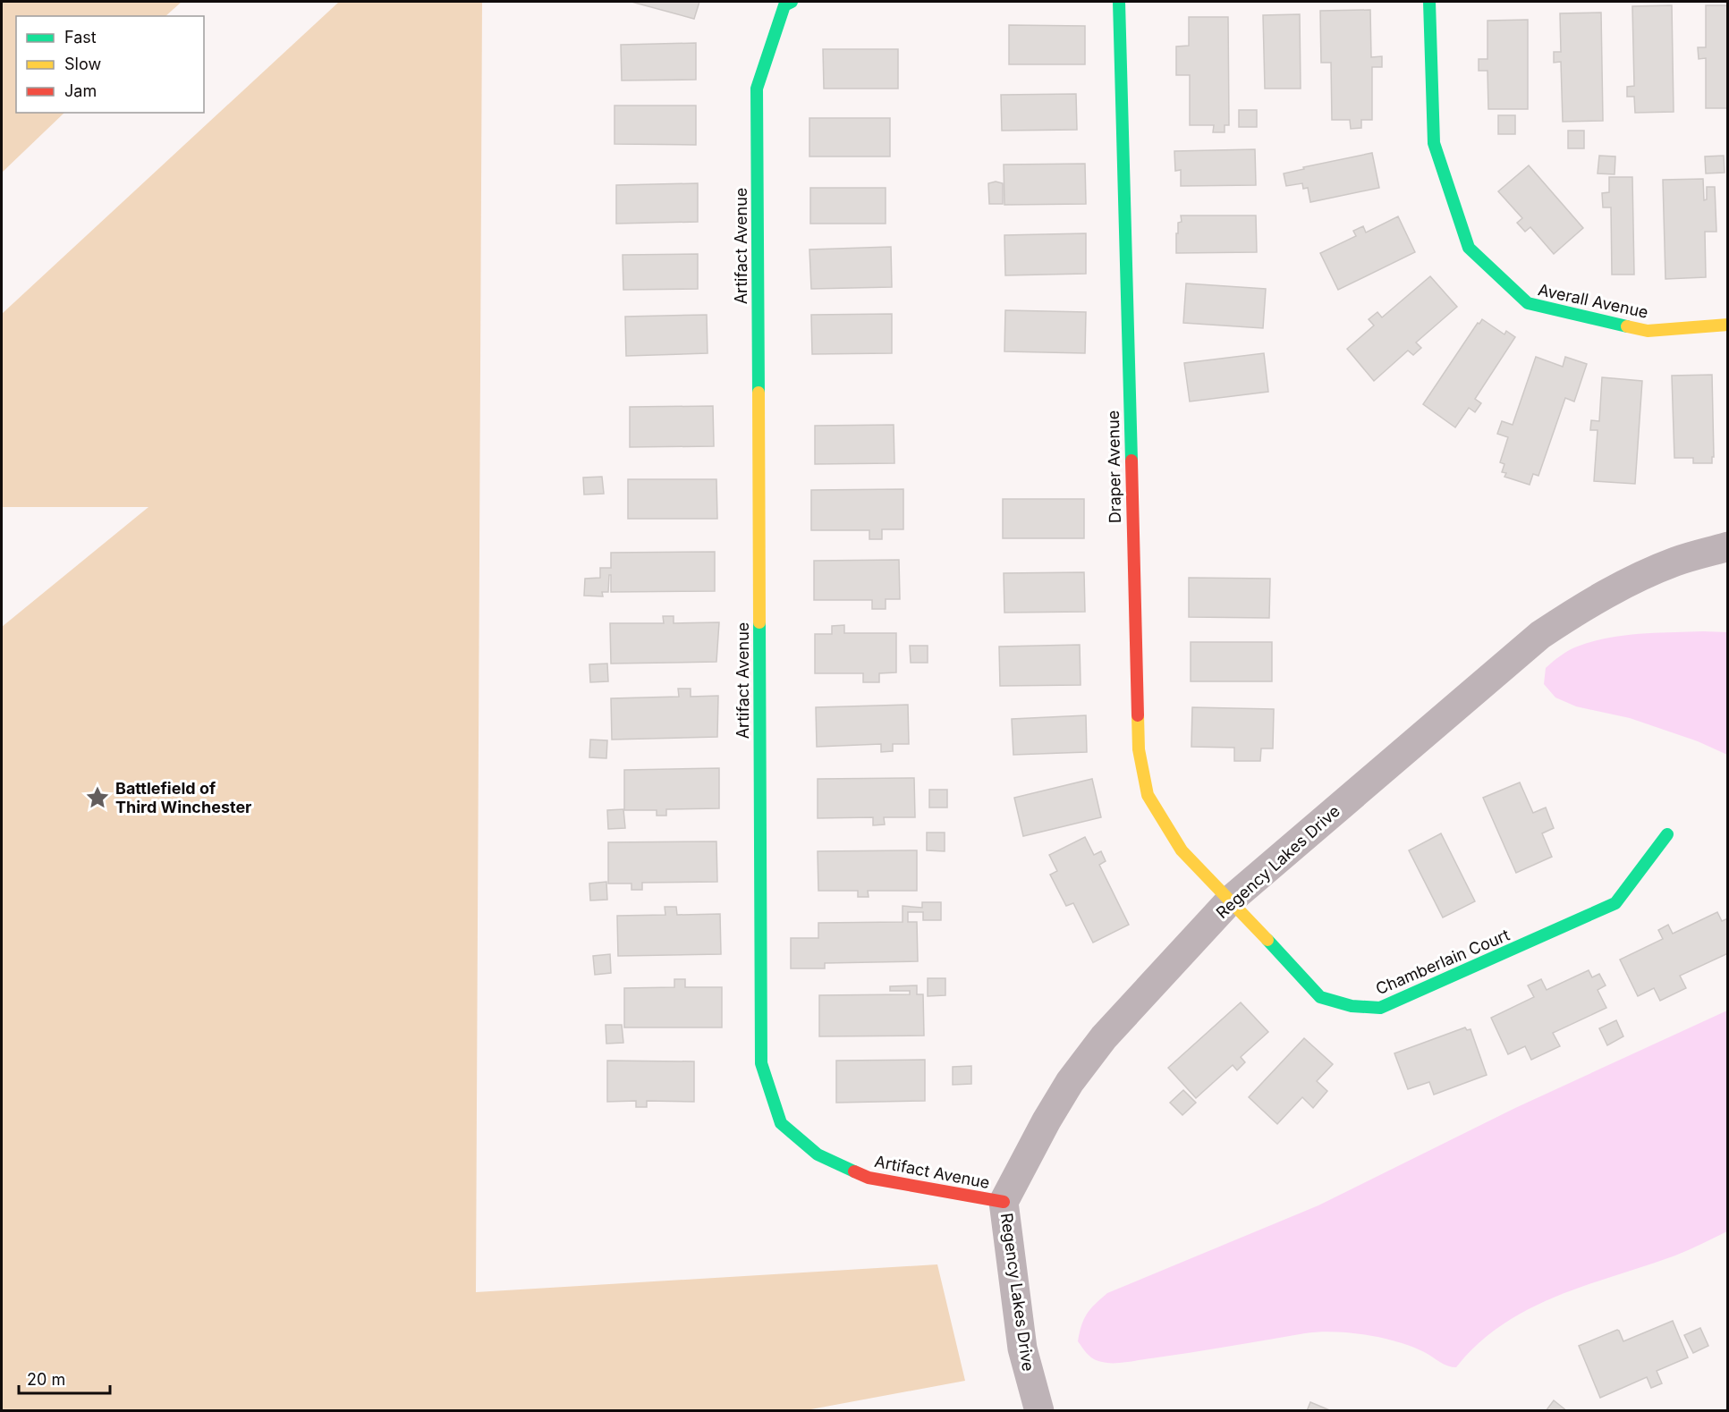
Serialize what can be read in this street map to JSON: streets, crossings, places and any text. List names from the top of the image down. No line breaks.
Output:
{"streets":{"street":["Artifact Avenue","Averall Avenue","Draper Avenue","Regency Lakes Drive","Chamberlain Court"]},"crossings":[["Artifact Avenue","Regency Lakes Drive"],["Draper Avenue","Regency Lakes Drive"],["Draper Avenue","Chamberlain Court"],["Regency Lakes Drive","Chamberlain Court"]],"places":{"place":["Battlefield of Third Winchester"]},"legend":["Fast","Slow","Jam"],"scale_bar":"20 m"}
